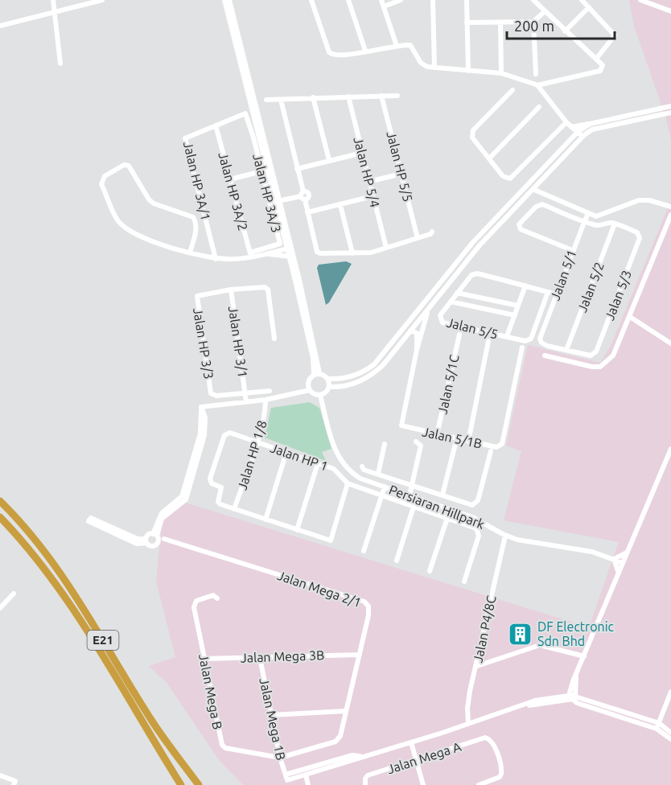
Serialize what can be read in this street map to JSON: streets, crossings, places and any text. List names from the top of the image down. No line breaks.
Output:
{"streets":{"highway":["E21"],"street":["Jalan HP 5/5","Jalan HP 5/4","Jalan HP 3A/1","Jalan HP 3A/2","Jalan HP 3A/3","Jalan 5/1","Jalan 5/2","Jalan 5/3","Jalan 5/5","Jalan HP 3/1","Jalan HP 3/3","Jalan 5/1C","Jalan 5/1B","Jalan HP 1/8","Jalan HP 1","Persiaran Hillpark","Jalan Mega 2/1","Jalan P4/8C","Jalan Mega 3B","Jalan Mega B","Jalan Mega 1B","Jalan Mega A"]},"crossings":[["Jalan HP 3A/1","Jalan HP 3A/2"],["Jalan HP 3A/1","Jalan HP 3A/3"],["Jalan HP 3A/2","Jalan HP 3A/3"],["Jalan 5/1","Jalan 5/3"],["Jalan 5/1","Jalan 5/5"],["Jalan 5/2","Jalan 5/3"],["Jalan HP 3/1","Jalan HP 3/3"],["Jalan 5/1C","Jalan 5/1B"],["Jalan HP 1/8","Jalan HP 1"],["Persiaran Hillpark","Jalan P4/8C"],["Jalan Mega 2/1","Jalan Mega 3B"],["Jalan Mega 2/1","Jalan Mega B"],["Jalan Mega 2/1","Jalan Mega 1B"],["Jalan Mega 3B","Jalan Mega B"],["Jalan Mega 3B","Jalan Mega 1B"],["Jalan Mega B","Jalan Mega 1B"]],"places":{"building":["DF Electronic Sdn Bhd"]},"scale_bar":"200 m"}
